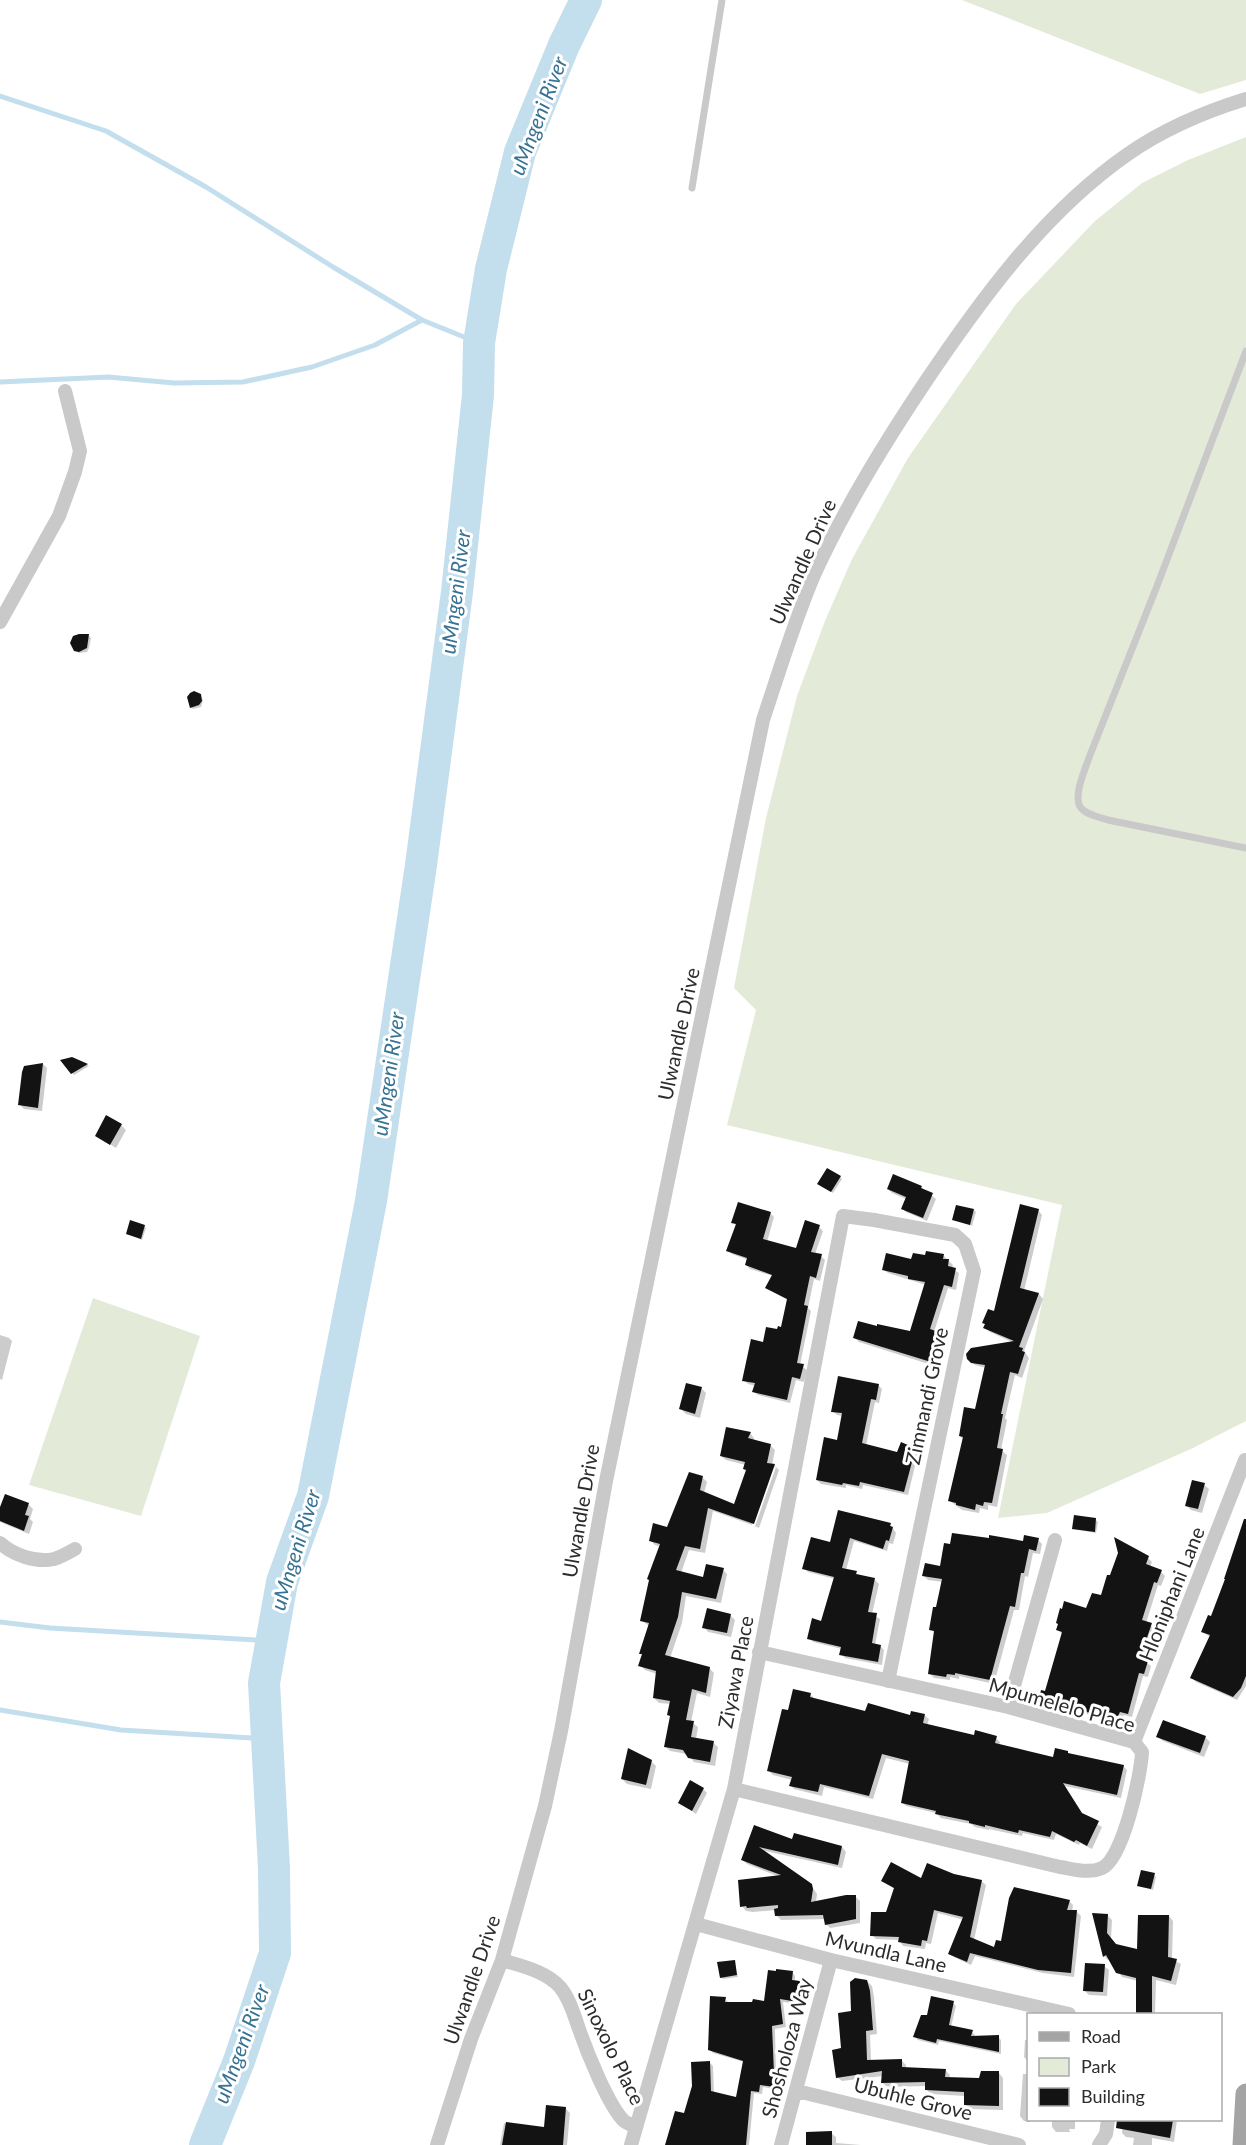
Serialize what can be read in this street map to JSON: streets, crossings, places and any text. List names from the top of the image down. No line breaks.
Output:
{"streets":{"street":["Ulwandle Drive","Zimnandi Grove","Hloniphani Lane","Ziyawa Place","Mpumelelo Place","Mvundla Lane","Sinoxolo Place","Shosholoza Way","Ubuhle Grove"]},"crossings":[["Ulwandle Drive","Sinoxolo Place"],["Zimnandi Grove","Ziyawa Place"],["Zimnandi Grove","Mpumelelo Place"],["Hloniphani Lane","Mpumelelo Place"],["Ziyawa Place","Mpumelelo Place"],["Ziyawa Place","Mvundla Lane"],["Ziyawa Place","Sinoxolo Place"],["Mvundla Lane","Shosholoza Way"],["Shosholoza Way","Ubuhle Grove"]],"water":["uMngeni River"],"legend":["Road","Park","Building"]}
